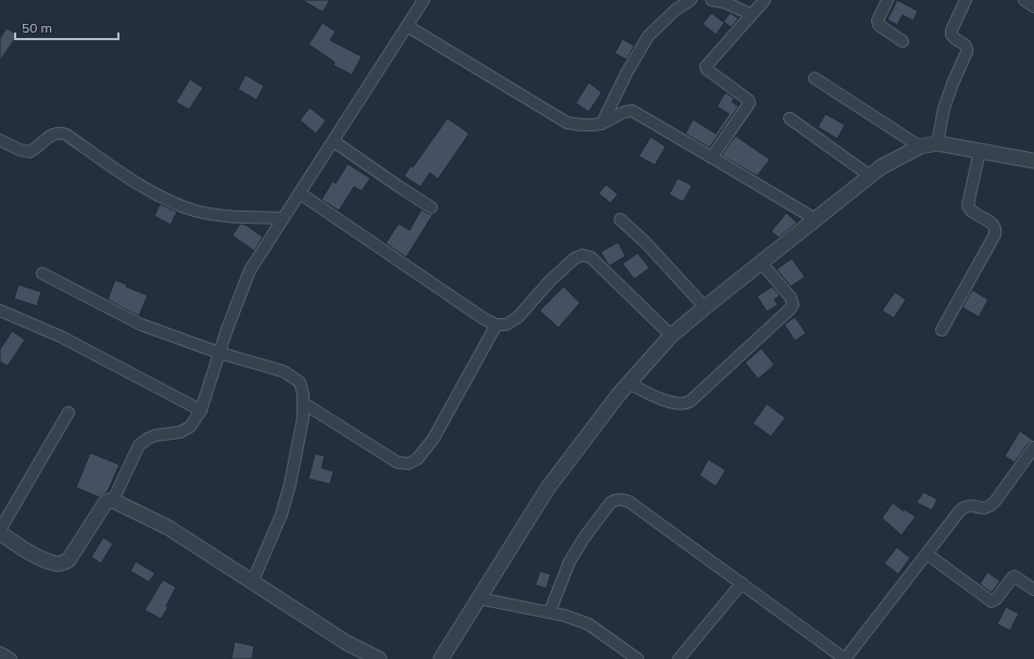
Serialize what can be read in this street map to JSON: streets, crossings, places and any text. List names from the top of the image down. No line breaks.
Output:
{"scale_bar":"50 m"}
